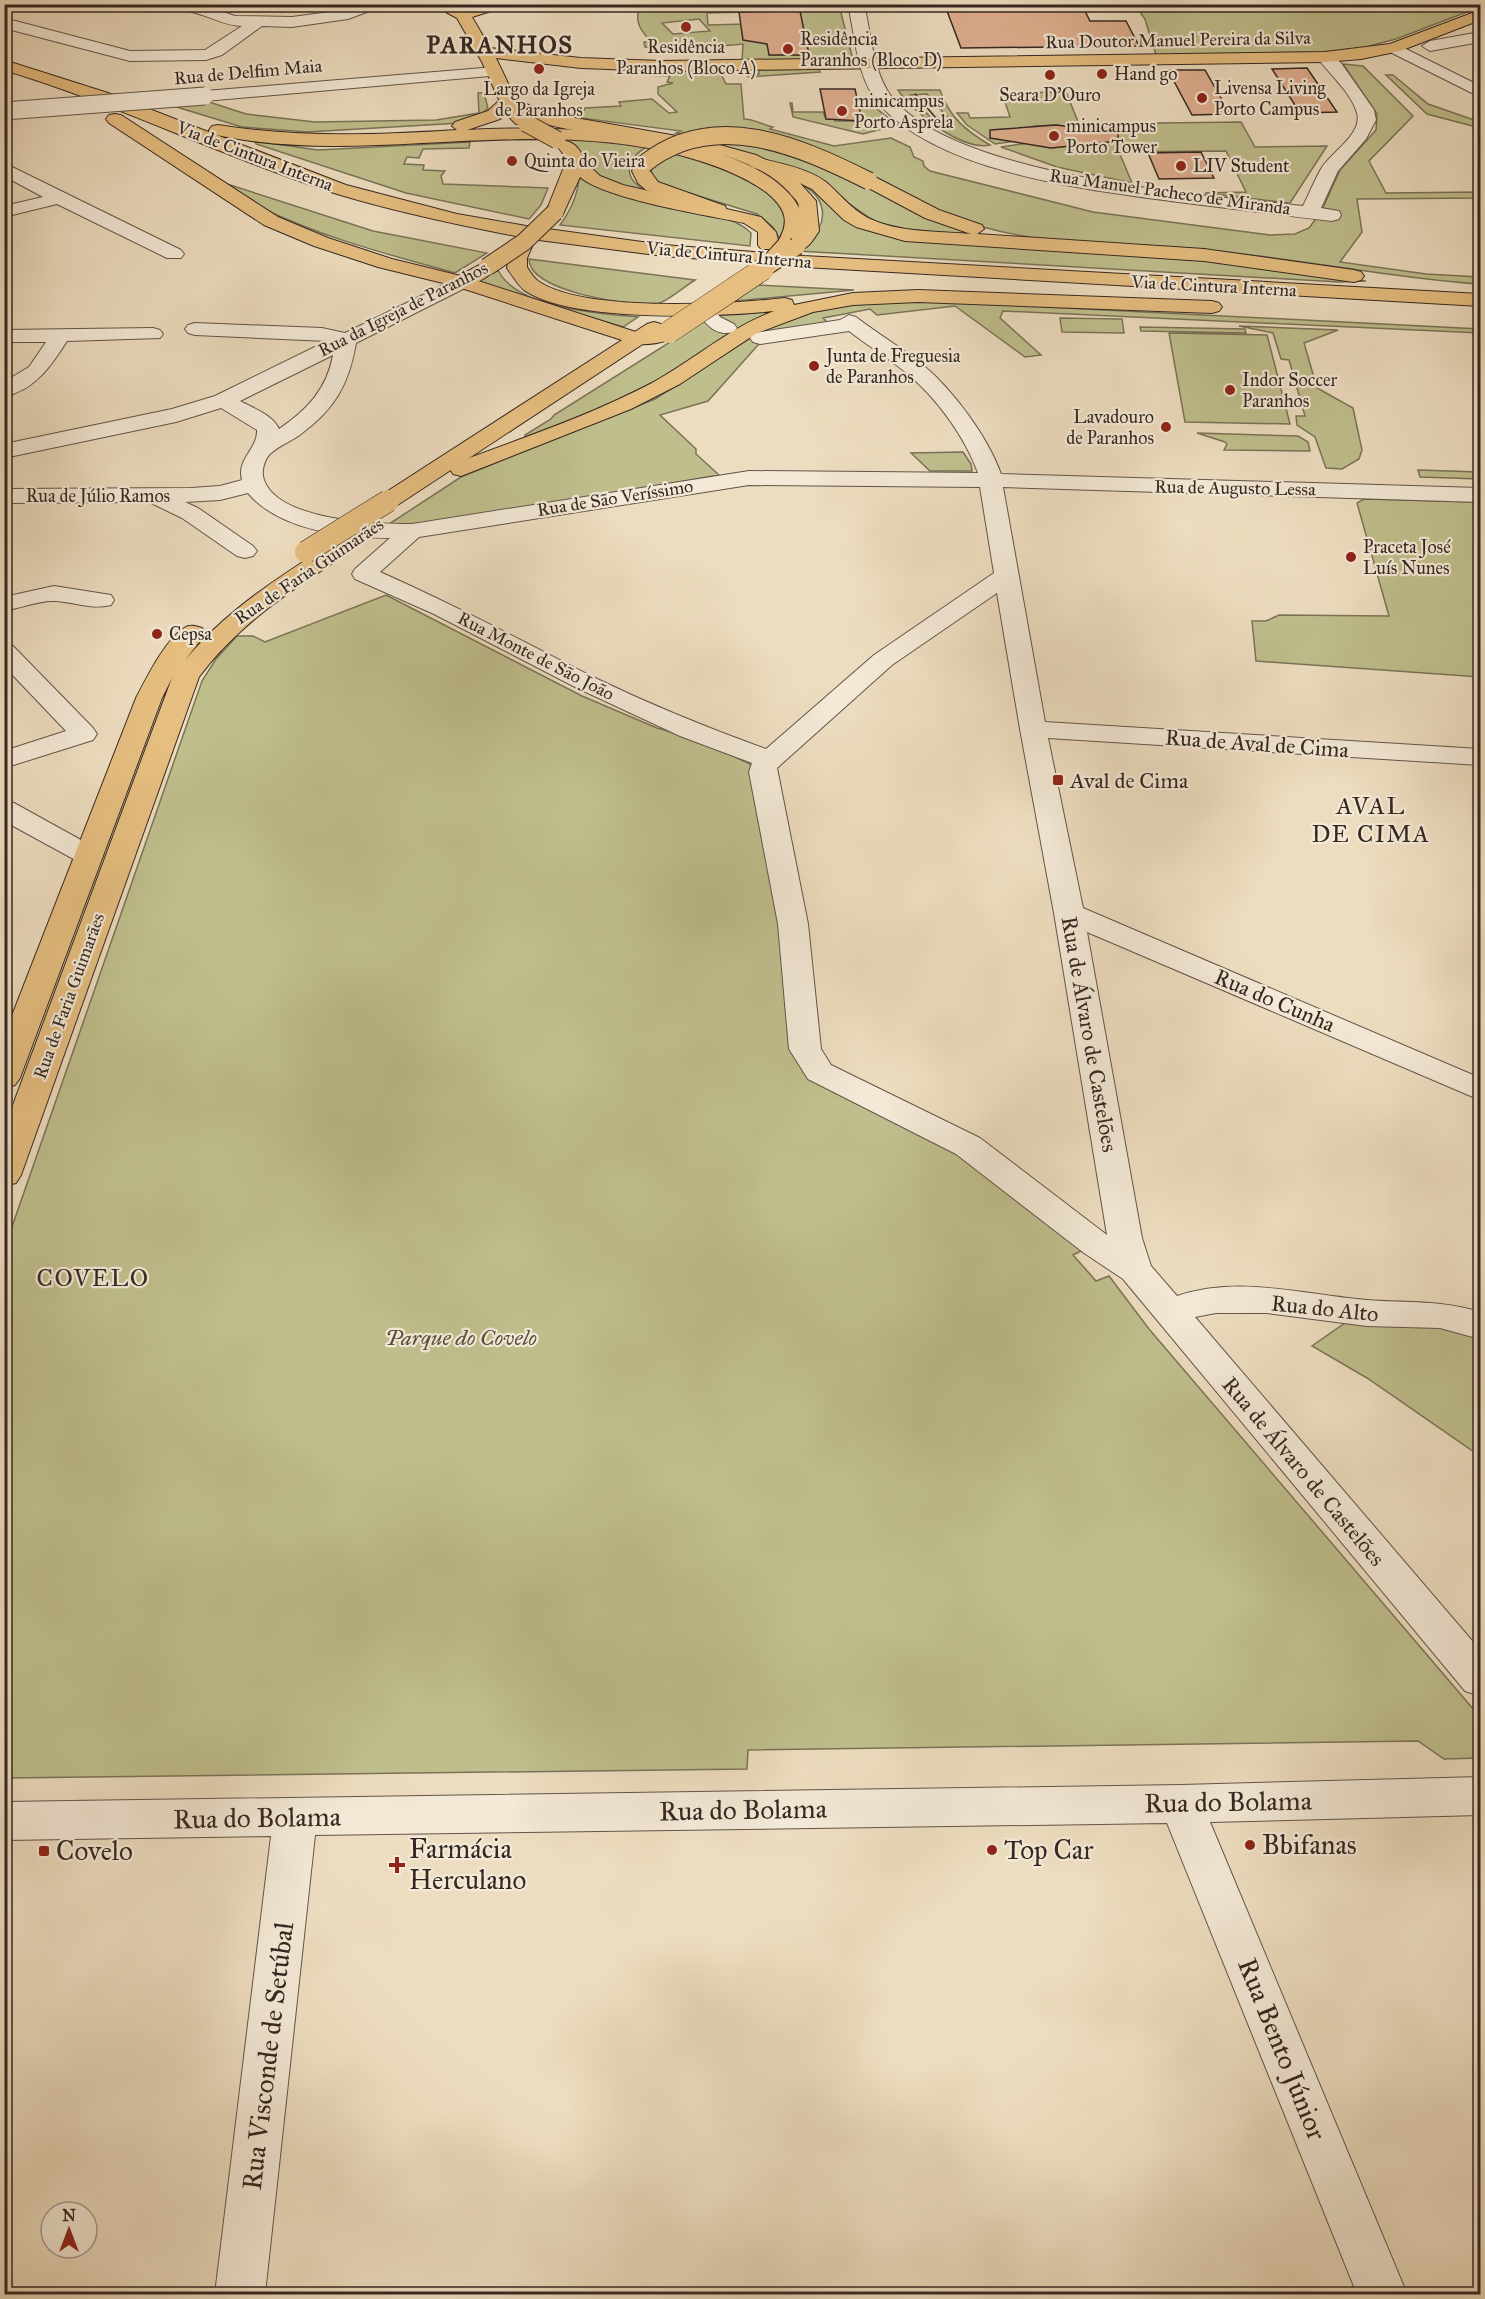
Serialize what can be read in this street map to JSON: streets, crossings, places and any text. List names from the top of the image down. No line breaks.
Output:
{"streets":{"main road":["Rua Doutor Manuel Pereira da Silva","Via de Cintura Interna","Rua da Igreja de Paranhos","Rua de Faria Guimarães"],"street":["Rua de Delfim Maia","Rua Manuel Pacheco de Miranda","Rua de Augusto Lessa","Rua de Júlio Ramos","Rua de São Veríssimo","Rua Monte de São João","Rua de Aval de Cima","Rua do Cunha","Rua de Álvaro de Castelões","Rua do Alto","Rua do Bolama","Rua Bento Júnior","Rua Visconde de Setúbal"]},"crossings":[["Rua Doutor Manuel Pereira da Silva","Rua Manuel Pacheco de Miranda"],["Via de Cintura Interna","Rua da Igreja de Paranhos"],["Rua de Augusto Lessa","Rua de São Veríssimo"],["Rua de Augusto Lessa","Rua de Álvaro de Castelões"],["Rua de Júlio Ramos","Rua de São Veríssimo"],["Rua de São Veríssimo","Rua Monte de São João"],["Rua de São Veríssimo","Rua de Álvaro de Castelões"],["Rua de Aval de Cima","Rua de Álvaro de Castelões"],["Rua do Cunha","Rua de Álvaro de Castelões"],["Rua de Álvaro de Castelões","Rua do Alto"],["Rua do Bolama","Rua Bento Júnior"],["Rua do Bolama","Rua Visconde de Setúbal"]],"districts":["PARANHOS","AVAL DE CIMA","COVELO"],"parks":["Parque do Covelo"],"places":{"other":["Residência Paranhos (Bloco A)","Residência Paranhos (Bloco D)","Largo da Igreja de Paranhos","Hand go","Seara D'Ouro","Livensa Living Porto Campus","minicampus Porto Asprela","minicampus Porto Tower","Quinta do Vieira","LIV Student","Junta de Freguesia de Paranhos","Indor Soccer Paranhos","Lavadouro de Paranhos","Praceta José Luís Nunes","Cepsa","Bbifanas","Top Car"],"transit":["Aval de Cima","Covelo"],"health":["Farmácia Herculano"]},"north":"top"}
